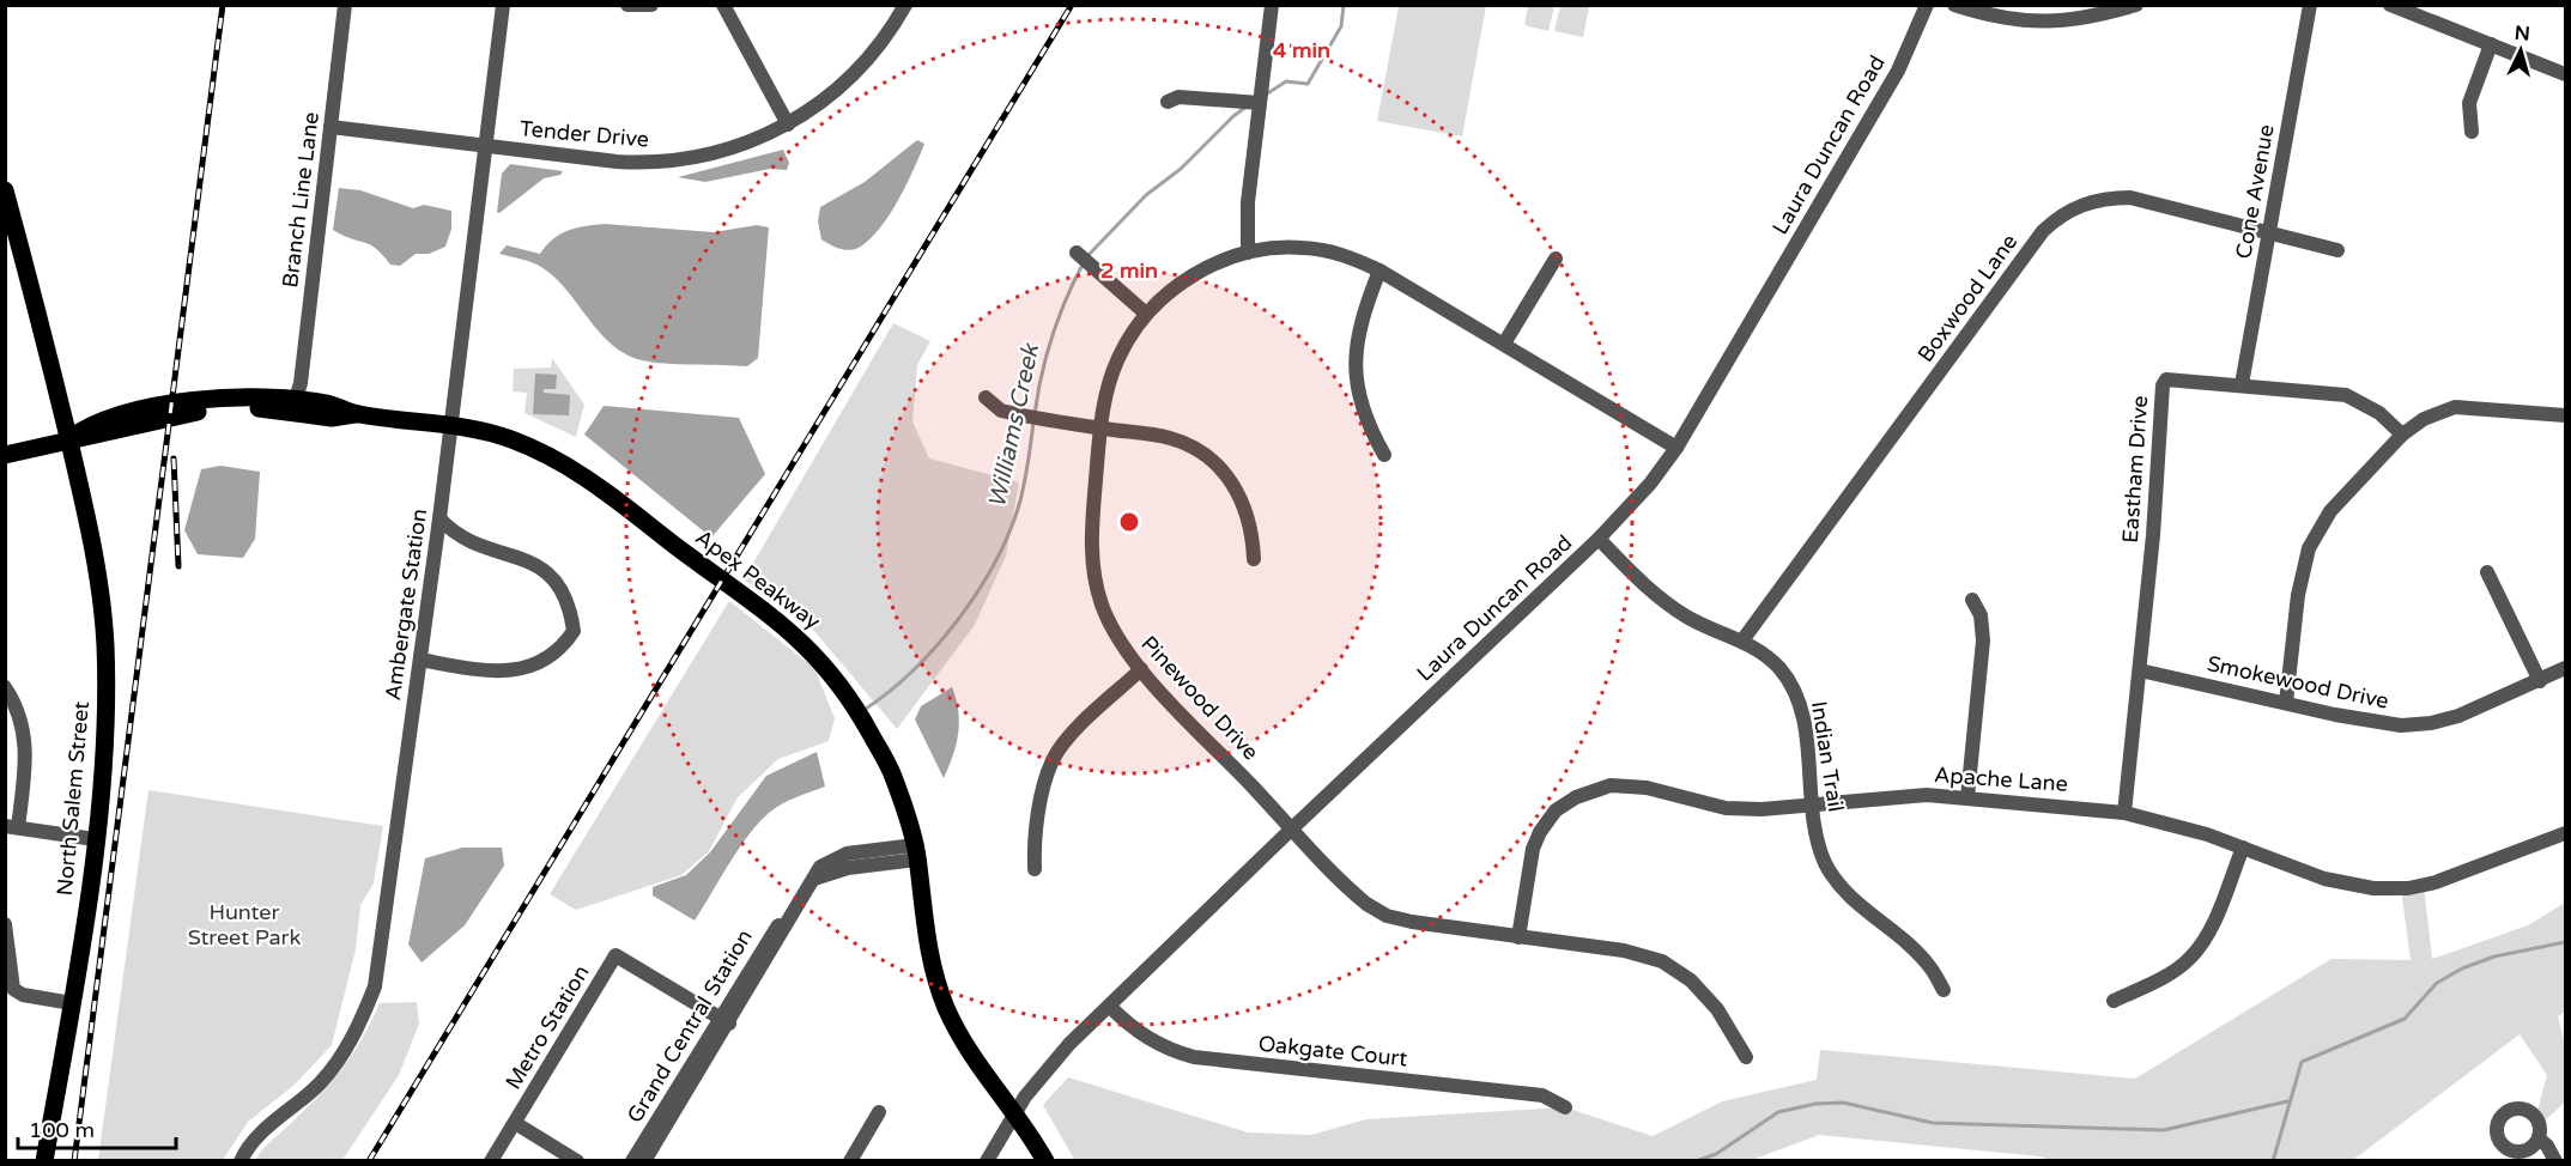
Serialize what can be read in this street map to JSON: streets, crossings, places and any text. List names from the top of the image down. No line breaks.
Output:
{"streets":{"main road":["Apex Peakway","North Salem Street"],"street":["Tender Drive","Laura Duncan Road","Cone Avenue","Branch Line Lane","Boxwood Lane","Eastham Drive","Ambergate Station","Smokewood Drive","Pinewood Drive","Indian Trail","Apache Lane","Grand Central Station","Metro Station","Oakgate Court"]},"crossings":[["Tender Drive","Branch Line Lane"],["Tender Drive","Ambergate Station"],["Laura Duncan Road","Apex Peakway"],["Laura Duncan Road","Pinewood Drive"],["Laura Duncan Road","Indian Trail"],["Laura Duncan Road","Oakgate Court"],["Cone Avenue","Boxwood Lane"],["Cone Avenue","Eastham Drive"],["Branch Line Lane","Apex Peakway"],["Boxwood Lane","Indian Trail"],["Eastham Drive","Smokewood Drive"],["Eastham Drive","Apache Lane"],["Apex Peakway","Ambergate Station"],["Apex Peakway","North Salem Street"],["Apex Peakway","Grand Central Station"],["Pinewood Drive","Apache Lane"],["Indian Trail","Apache Lane"],["Grand Central Station","Metro Station"]],"water":["Williams Creek"],"parks":["Hunter Street Park"],"scale_bar":"100 m","north":"top","rings":["4 min","2 min"]}
